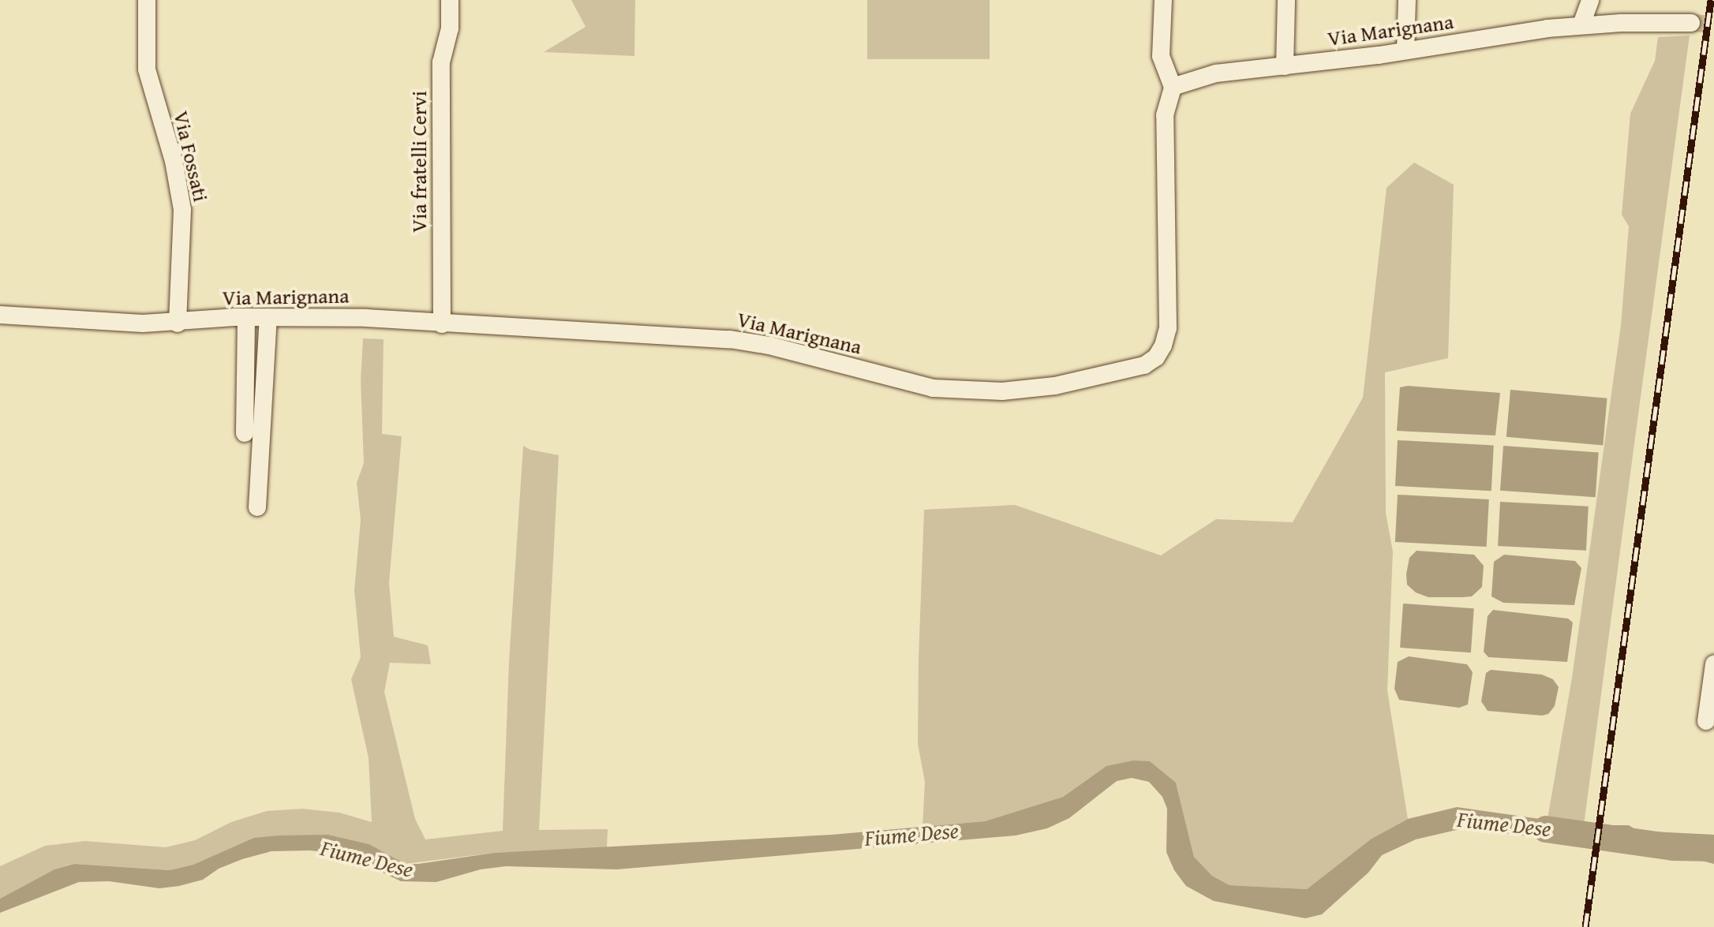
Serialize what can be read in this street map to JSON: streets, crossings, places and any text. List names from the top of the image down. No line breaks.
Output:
{"streets":{"street":["Via Marignana","Via Fossati","Via fratelli Cervi"]},"crossings":[["Via Marignana","Via Fossati"],["Via Marignana","Via fratelli Cervi"]],"water":["Fiume Dese"]}
